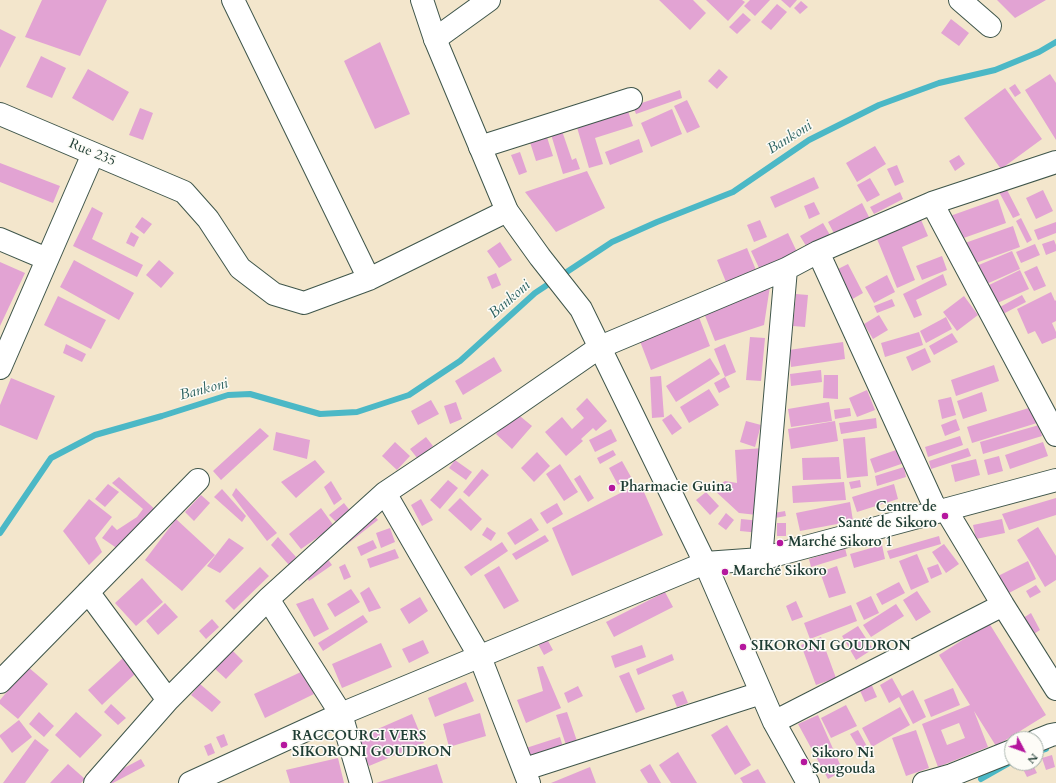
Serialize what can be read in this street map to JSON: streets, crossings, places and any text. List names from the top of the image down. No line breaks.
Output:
{"streets":{"street":["Rue 235"]},"water":["Bankoni"],"places":["Pharmacie Guina","Centre de Santé de Sikoro","Marché Sikoro 1","Marché Sikoro","SIKORONI GOUDRON","RACCOURCI VERS SIKORONI GOUDRON","Sikoro Ni Sougouda"],"north":"bottom right"}
